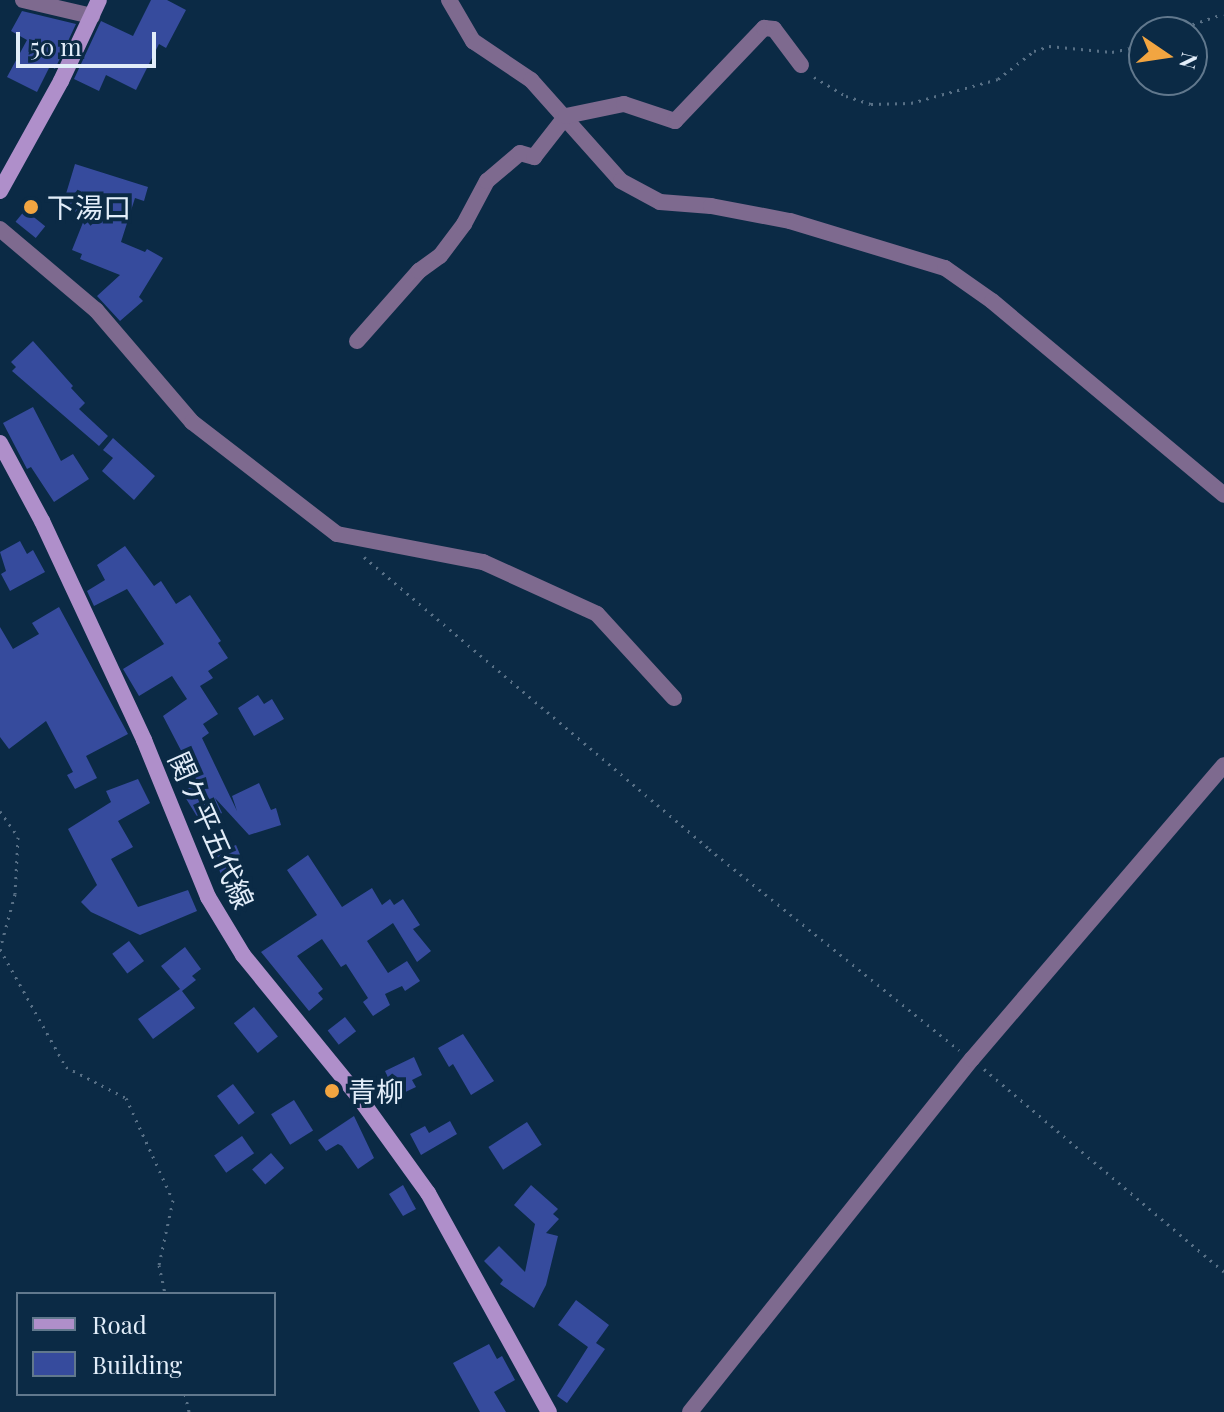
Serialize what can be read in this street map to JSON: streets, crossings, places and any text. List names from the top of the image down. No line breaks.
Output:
{"streets":{"main road":["関ケ平五代線"]},"places":["下湯口","青柳"],"legend":["Road","Building"],"scale_bar":"50 m","north":"right"}
